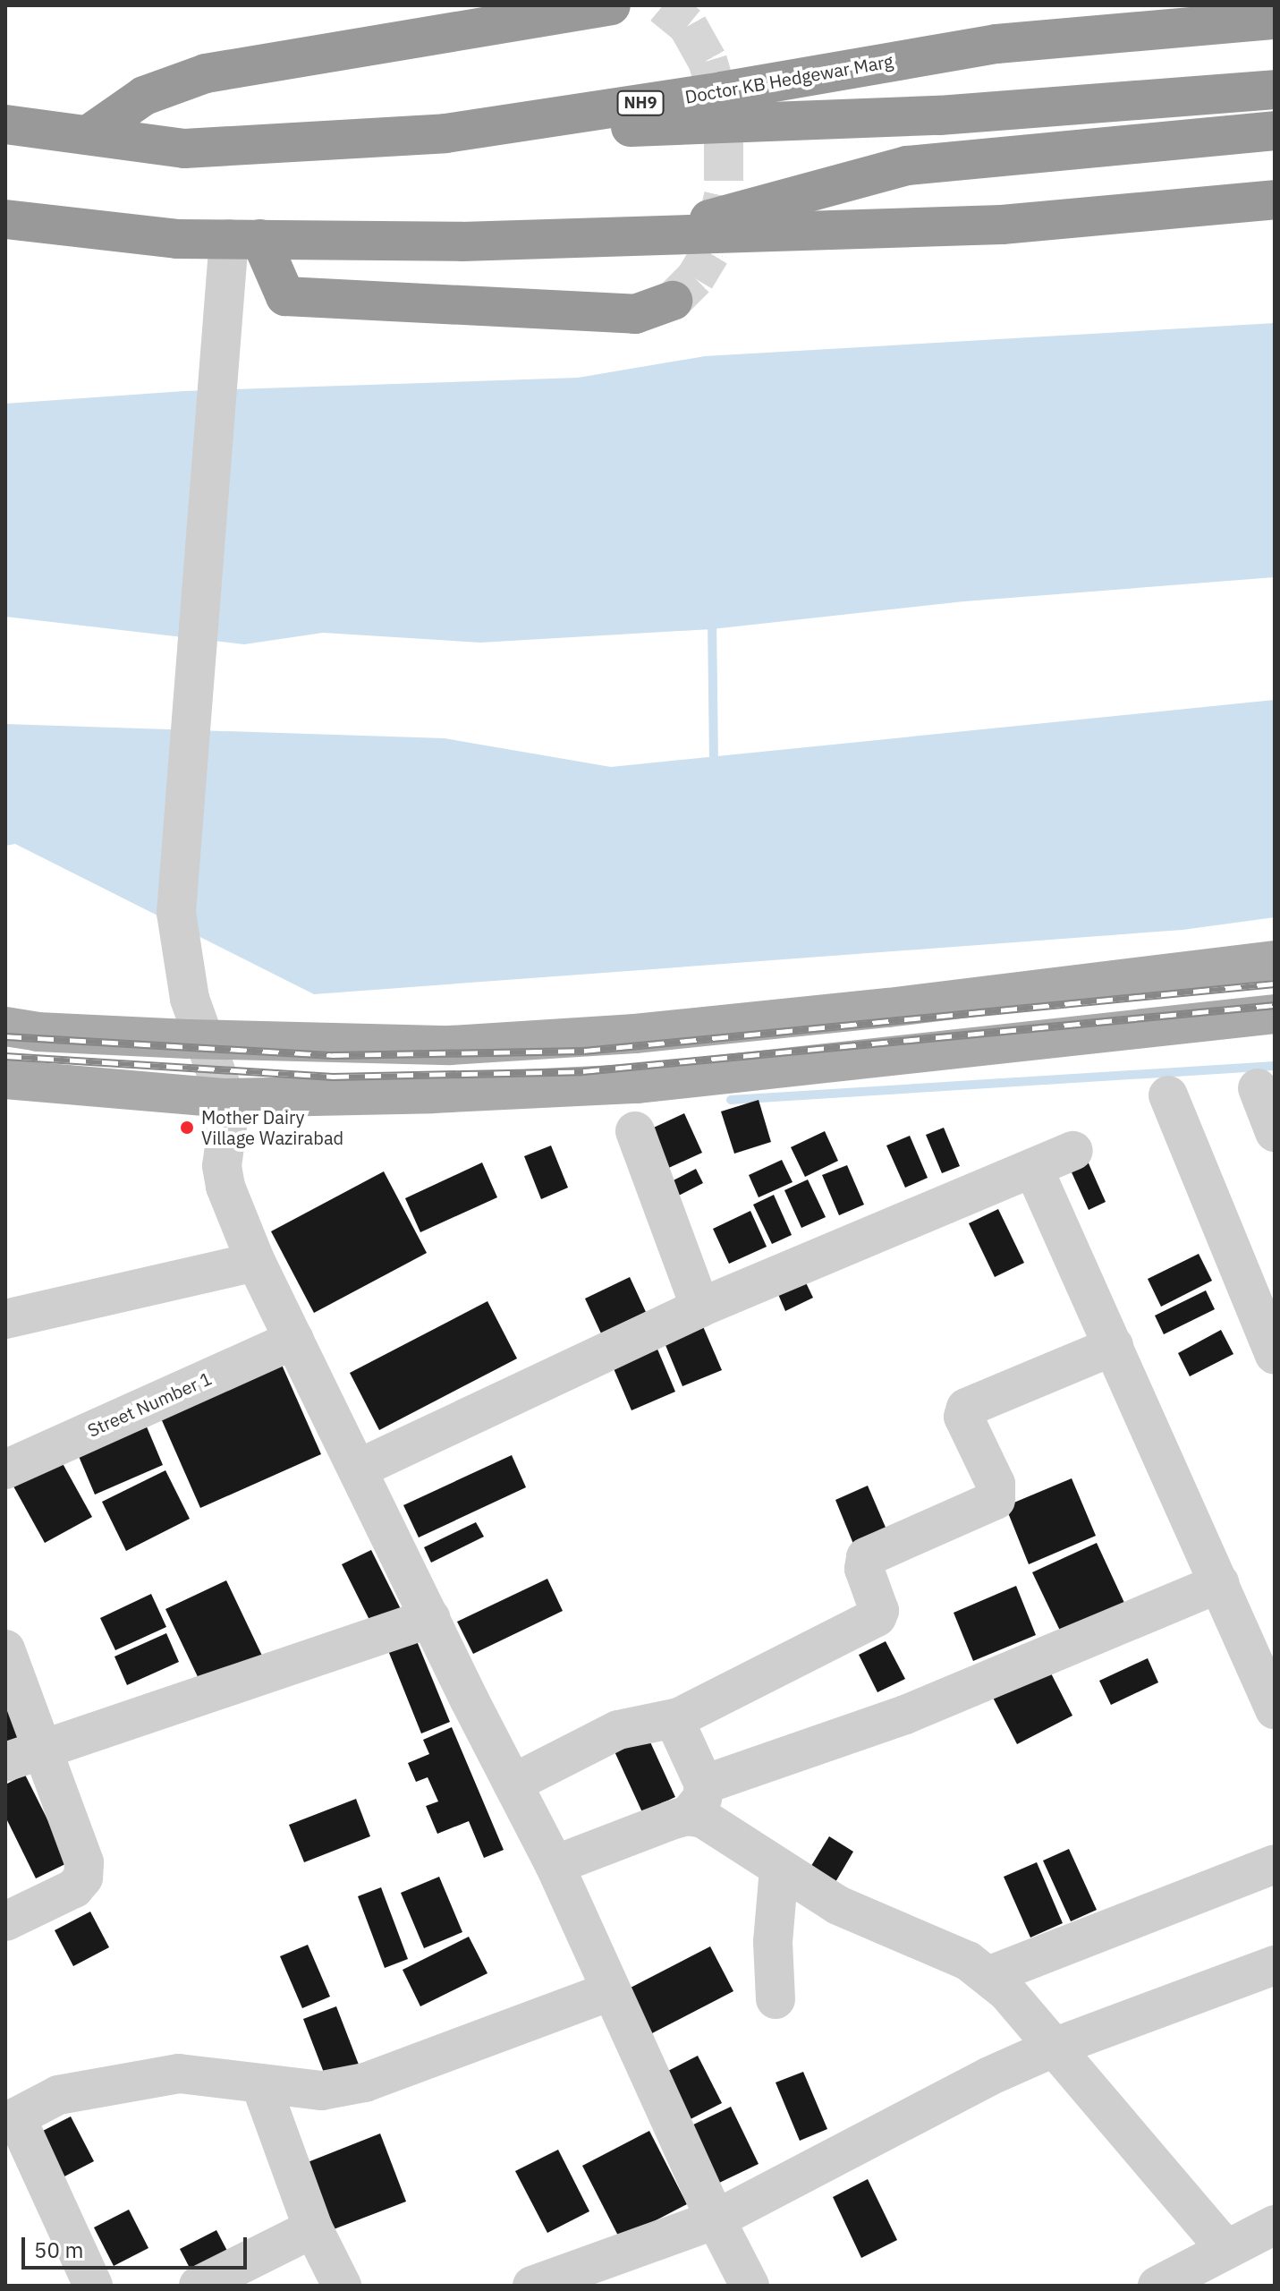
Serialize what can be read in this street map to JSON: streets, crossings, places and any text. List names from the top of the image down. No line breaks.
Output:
{"streets":{"highway":["Doctor KB Hedgewar Marg","NH9"],"street":["Street Number 1"]},"places":["Mother Dairy Village Wazirabad"],"scale_bar":"50 m"}
